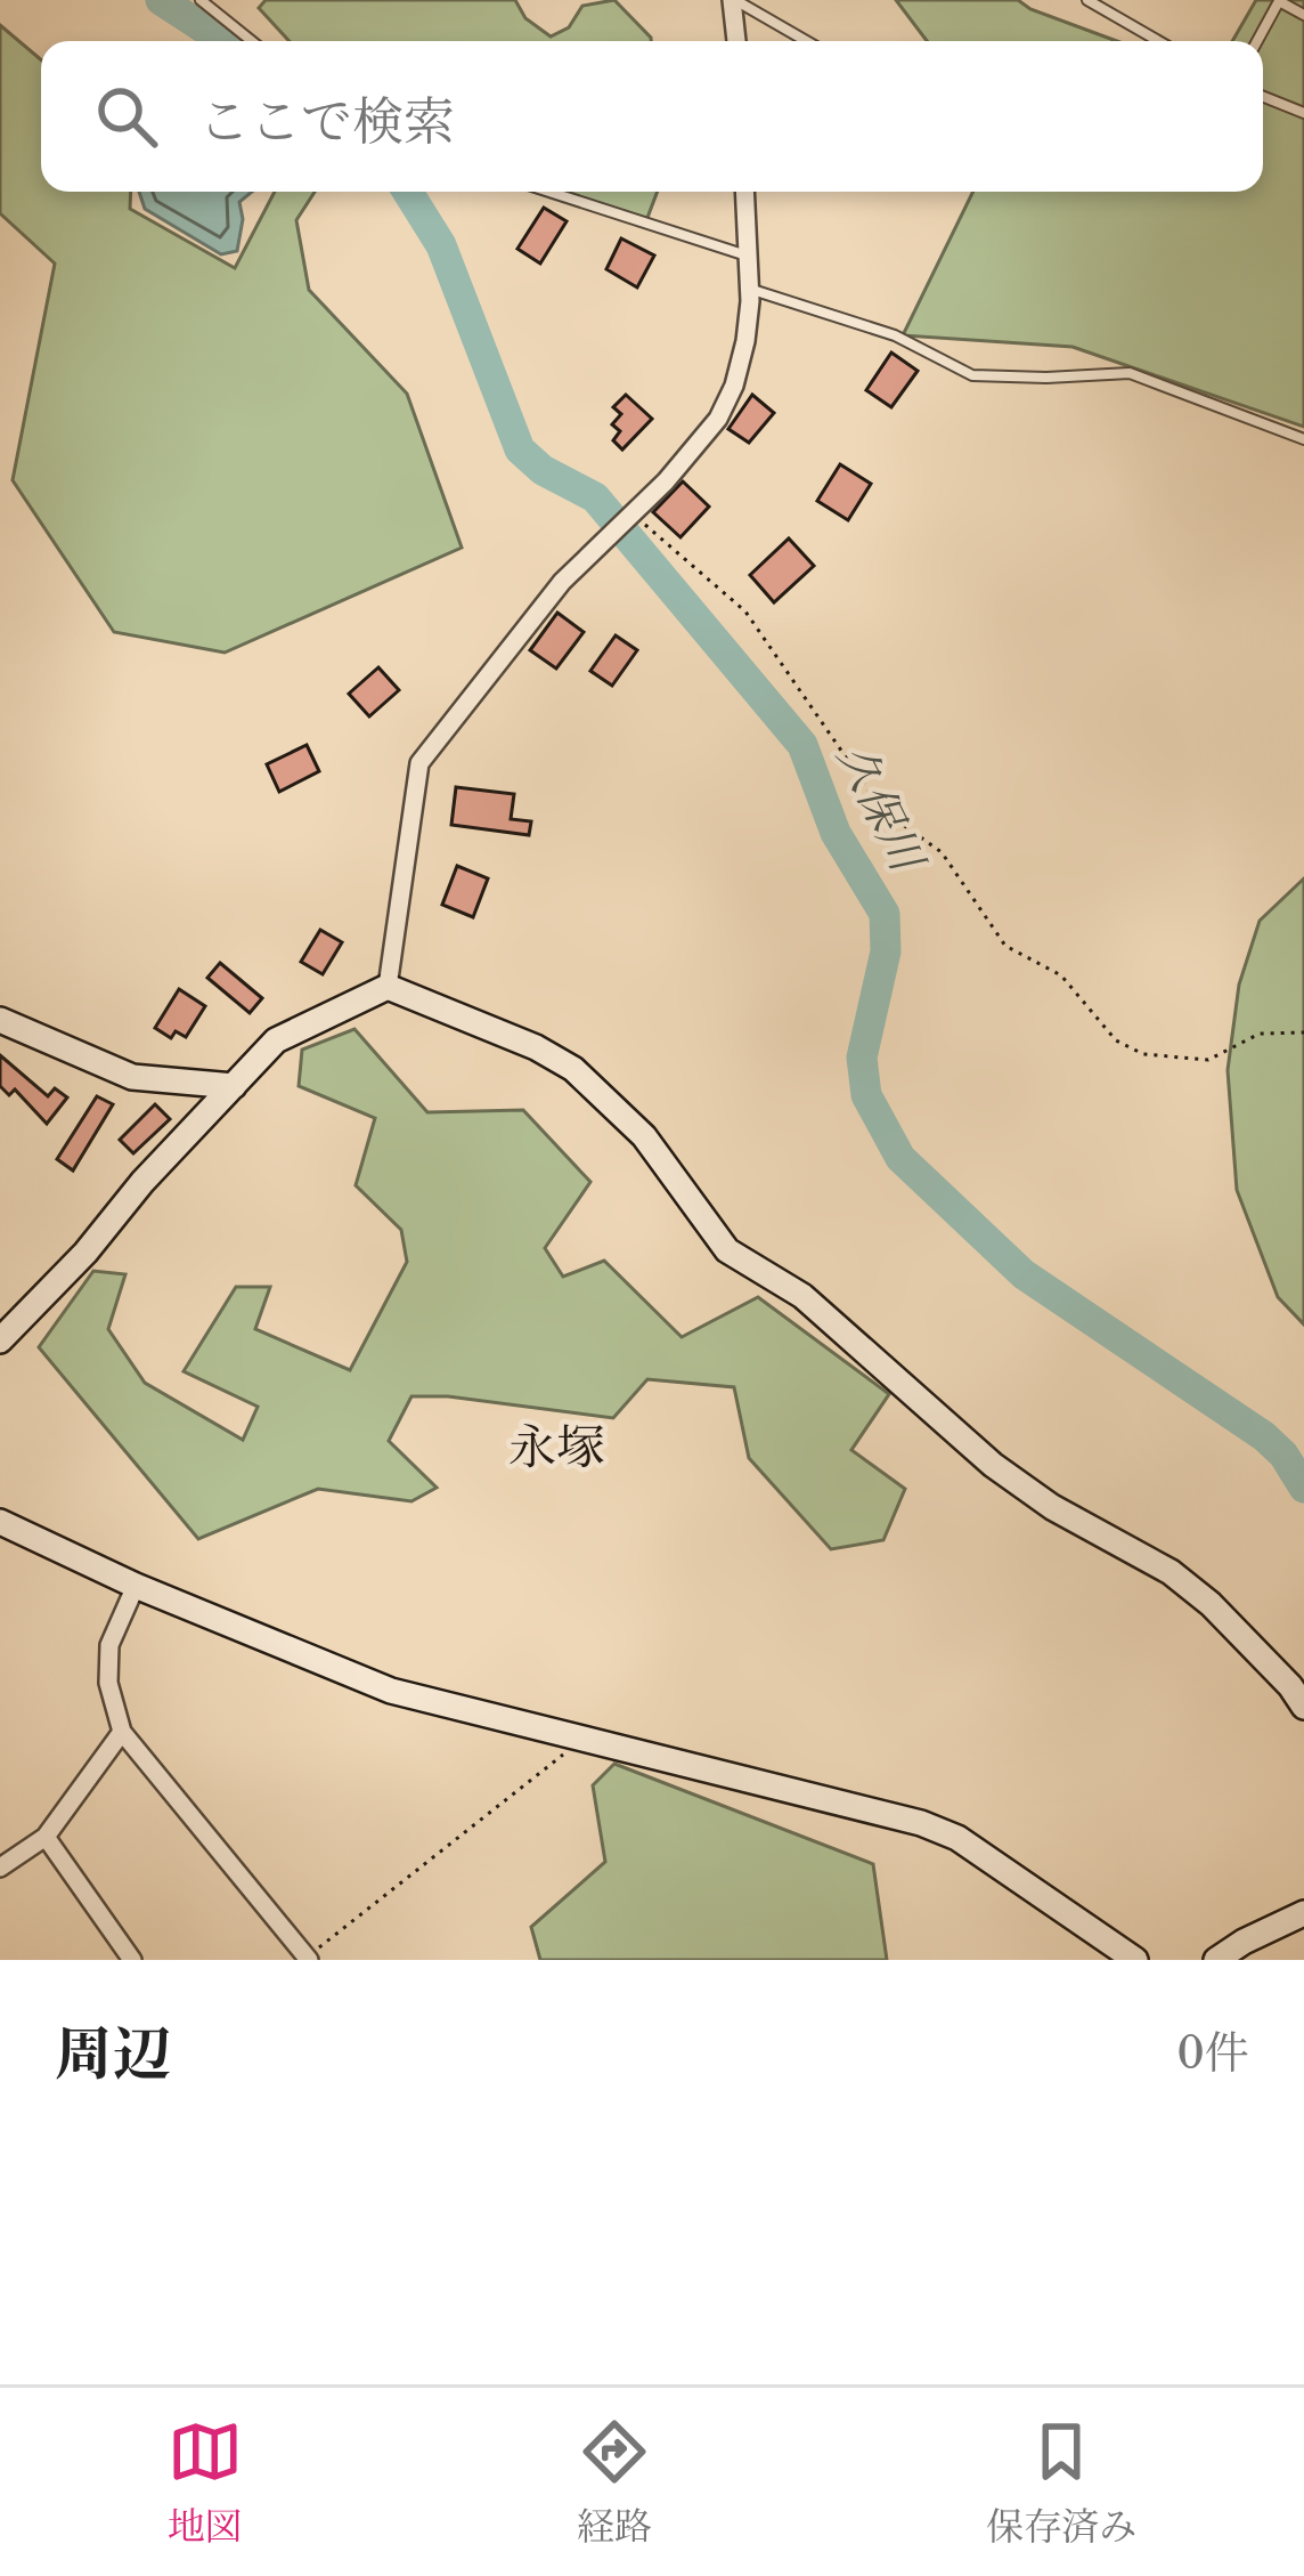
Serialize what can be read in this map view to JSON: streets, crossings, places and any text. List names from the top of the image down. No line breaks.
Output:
{"districts":["永塚"],"water":["久保川"],"page":{"search":"ここで検索","heading":["周辺","0件"],"nav":["地図","経路","保存済み"]}}
